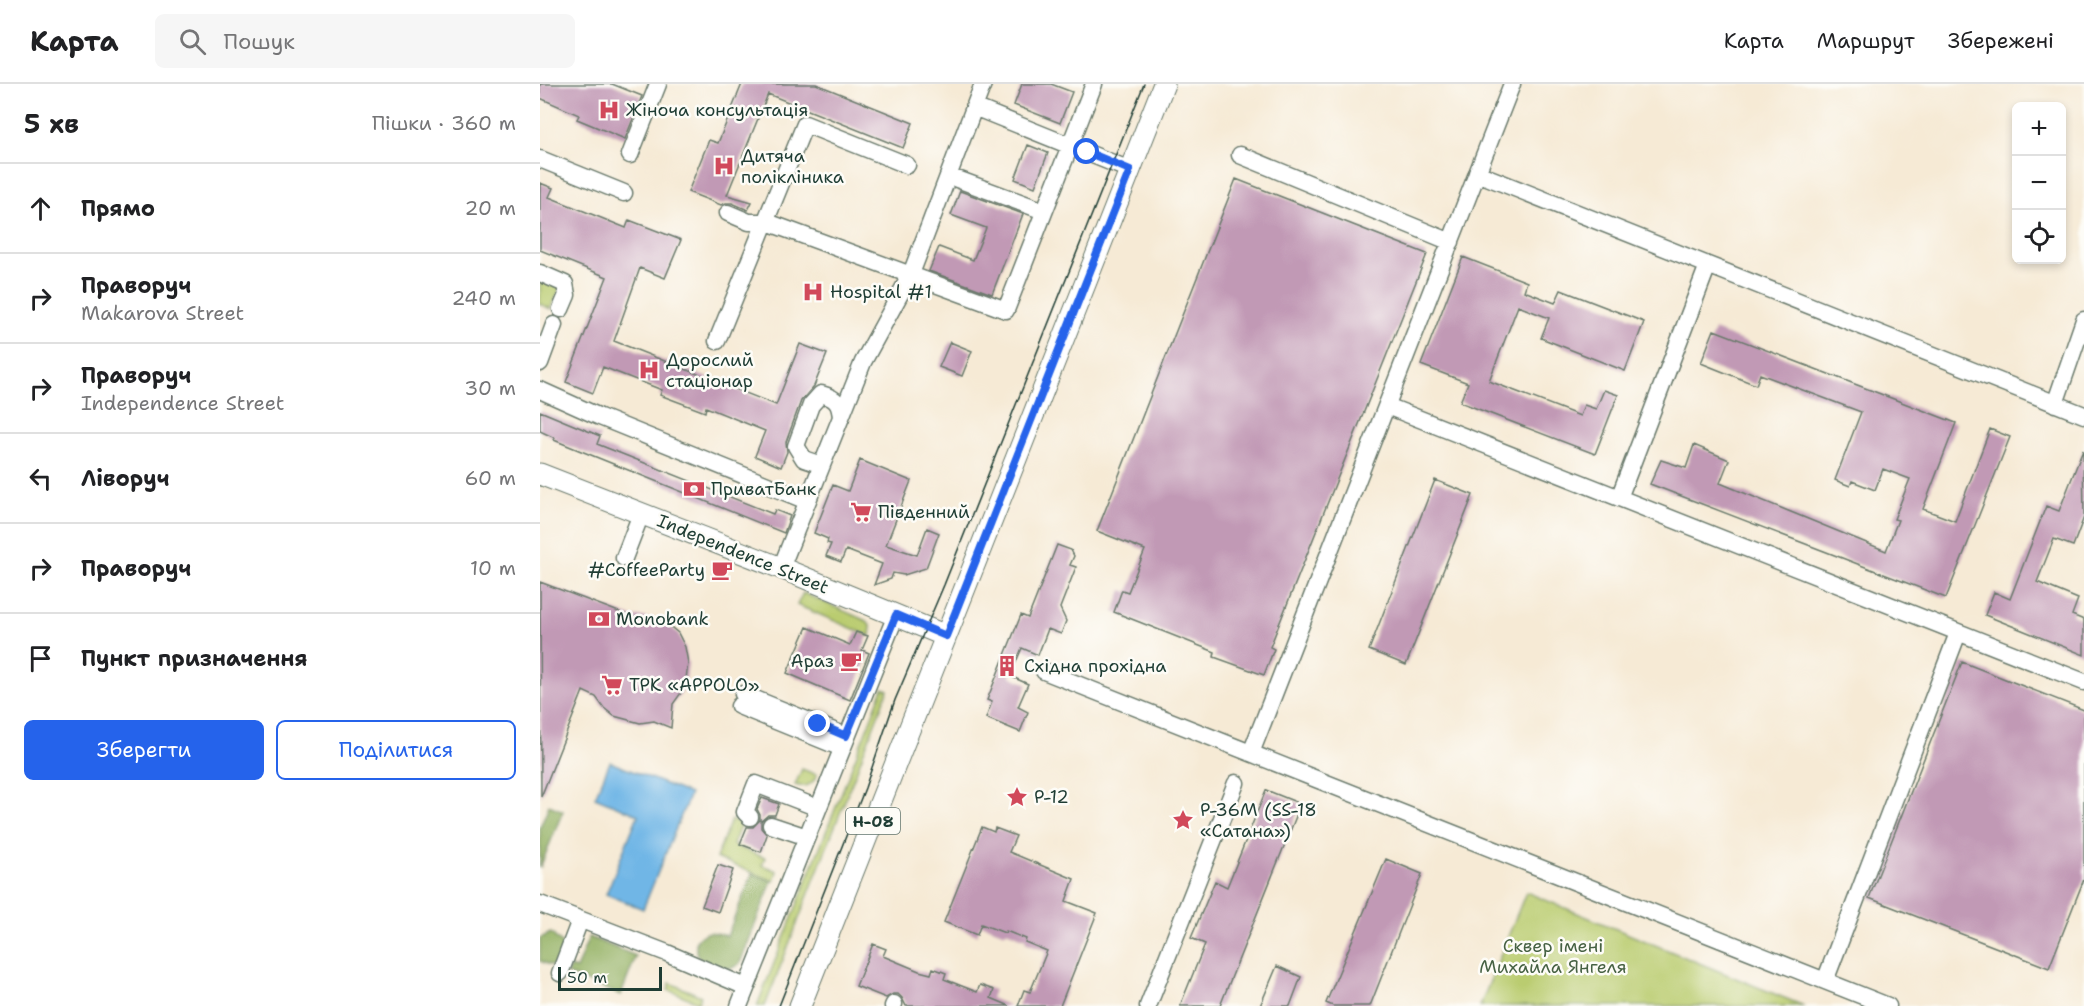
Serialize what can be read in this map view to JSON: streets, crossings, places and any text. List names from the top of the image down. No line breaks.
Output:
{"streets":{"main road":["Independence Street","Н-08"]},"crossings":[["Independence Street","Н-08"]],"parks":["Сквер імені Михайла Янгеля"],"places":{"hospital":["Жіноча консультація","Дитяча полікліника","Hospital #1","Дорослий стаціонар"],"bank":["ПриватБанк","Monobank"],"supermarket":["Південний","ТРК «APPOLO»"],"cafe":["#CoffeeParty","Араз"],"building":["Східна прохідна"],"place":["Р-12","Р-36М (SS-18 «Сатана»)"]},"scale_bar":"50 m","page":{"header":"Карта","search":"Пошук","nav":["Карта","Маршрут","Збережені"],"heading":["5 хв","Пішки · 360 m"],"map_buttons":["+","−"],"list":[["Прямо","20 m"],["Праворуч","Makarova Street","240 m"],["Праворуч","Independence Street","30 m"],["Ліворуч","60 m"],["Праворуч","10 m"],"Пункт призначення"],"buttons":["Зберегти","Поділитися"],"scale":"50 m"}}
